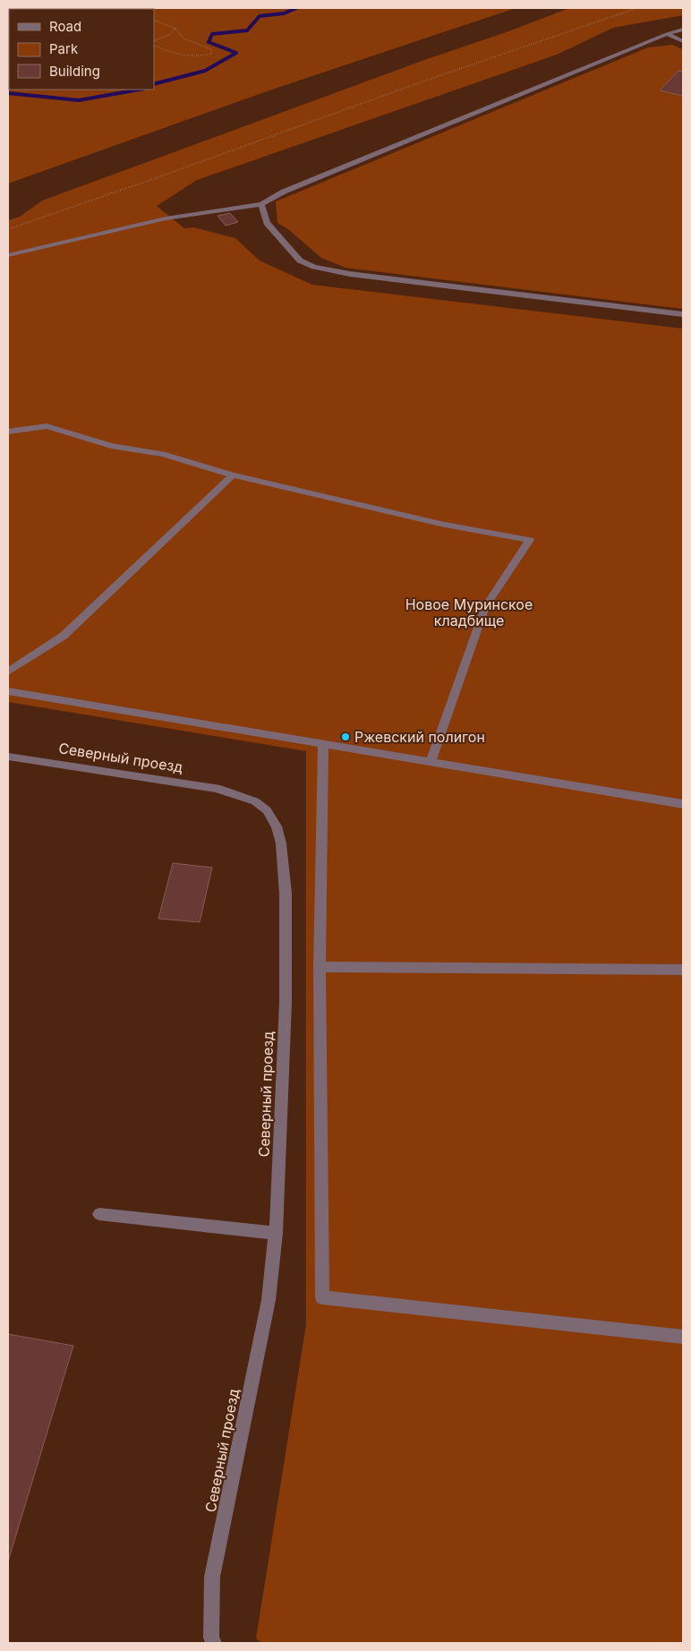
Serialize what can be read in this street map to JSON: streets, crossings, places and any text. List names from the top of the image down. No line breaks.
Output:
{"streets":{"street":["Северный проезд"]},"parks":["Новое Муринское кладбище"],"places":["Ржевский полигон"],"legend":["Road","Park","Building"]}
